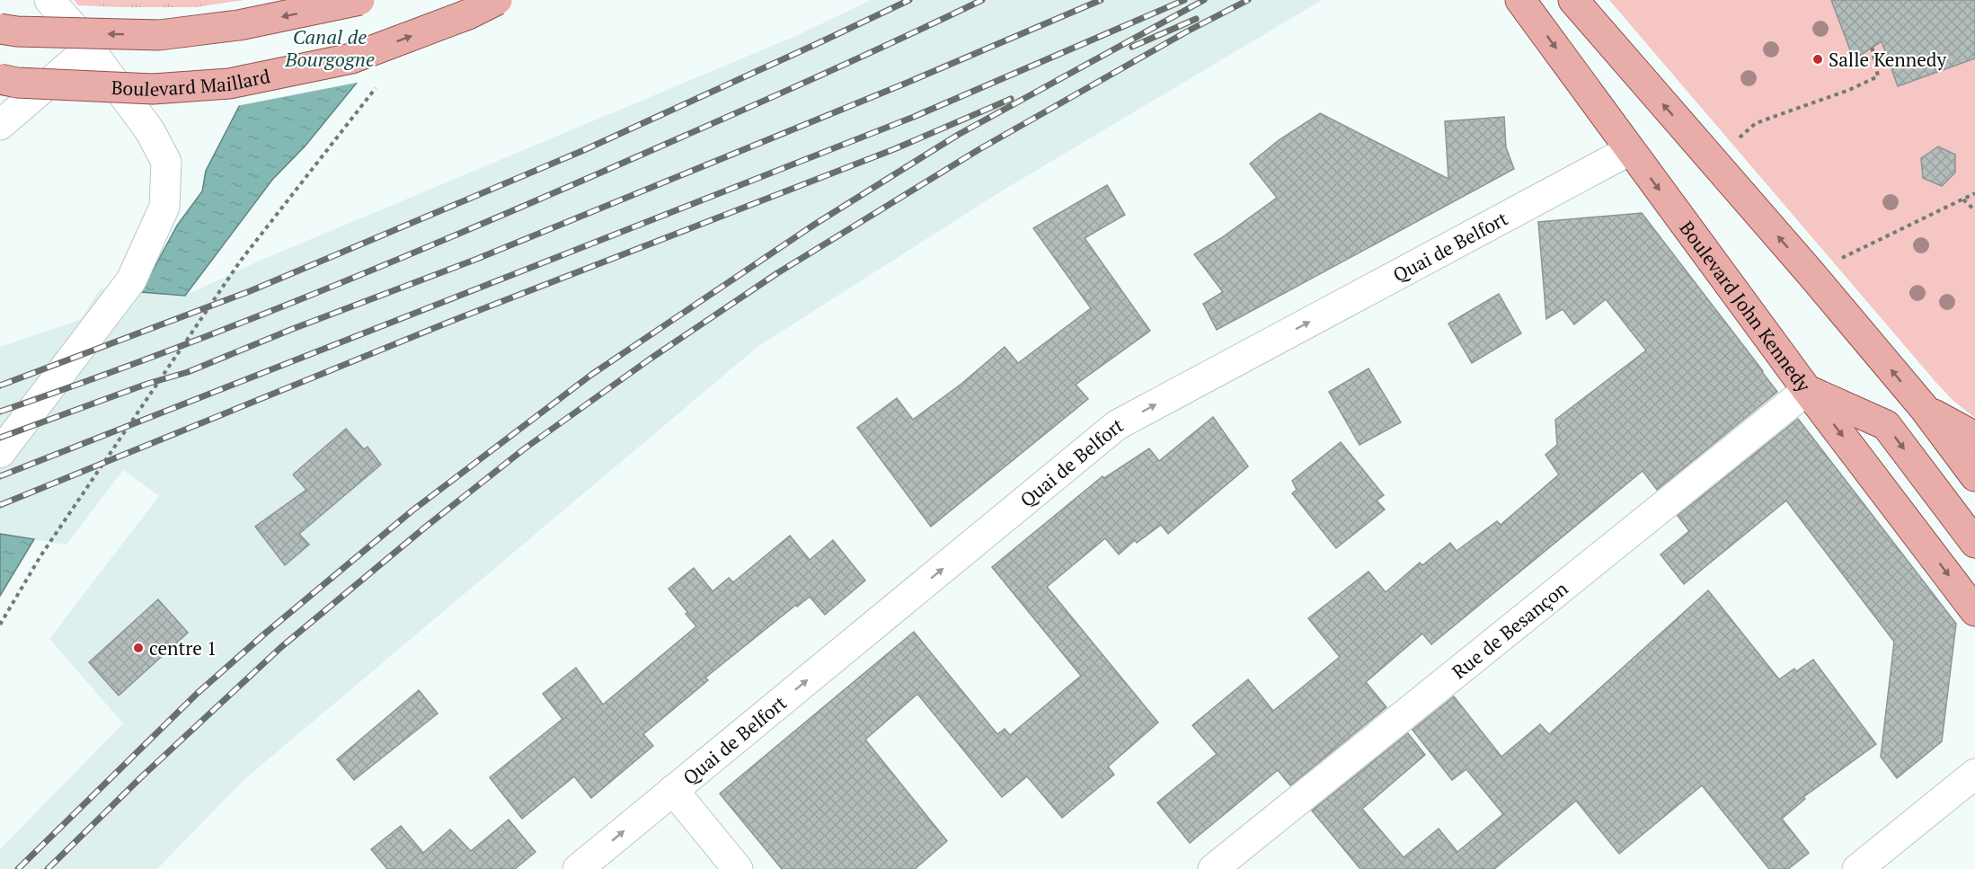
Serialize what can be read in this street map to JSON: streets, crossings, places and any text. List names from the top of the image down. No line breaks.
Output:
{"streets":{"main road":["Boulevard Maillard","Boulevard John Kennedy"],"street":["Quai de Belfort","Rue de Besançon"]},"crossings":[["Quai de Belfort","Boulevard John Kennedy"],["Boulevard John Kennedy","Rue de Besançon"]],"one_way":["Quai de Belfort"],"water":["Canal de Bourgogne"],"places":["Salle Kennedy","centre 1"]}
